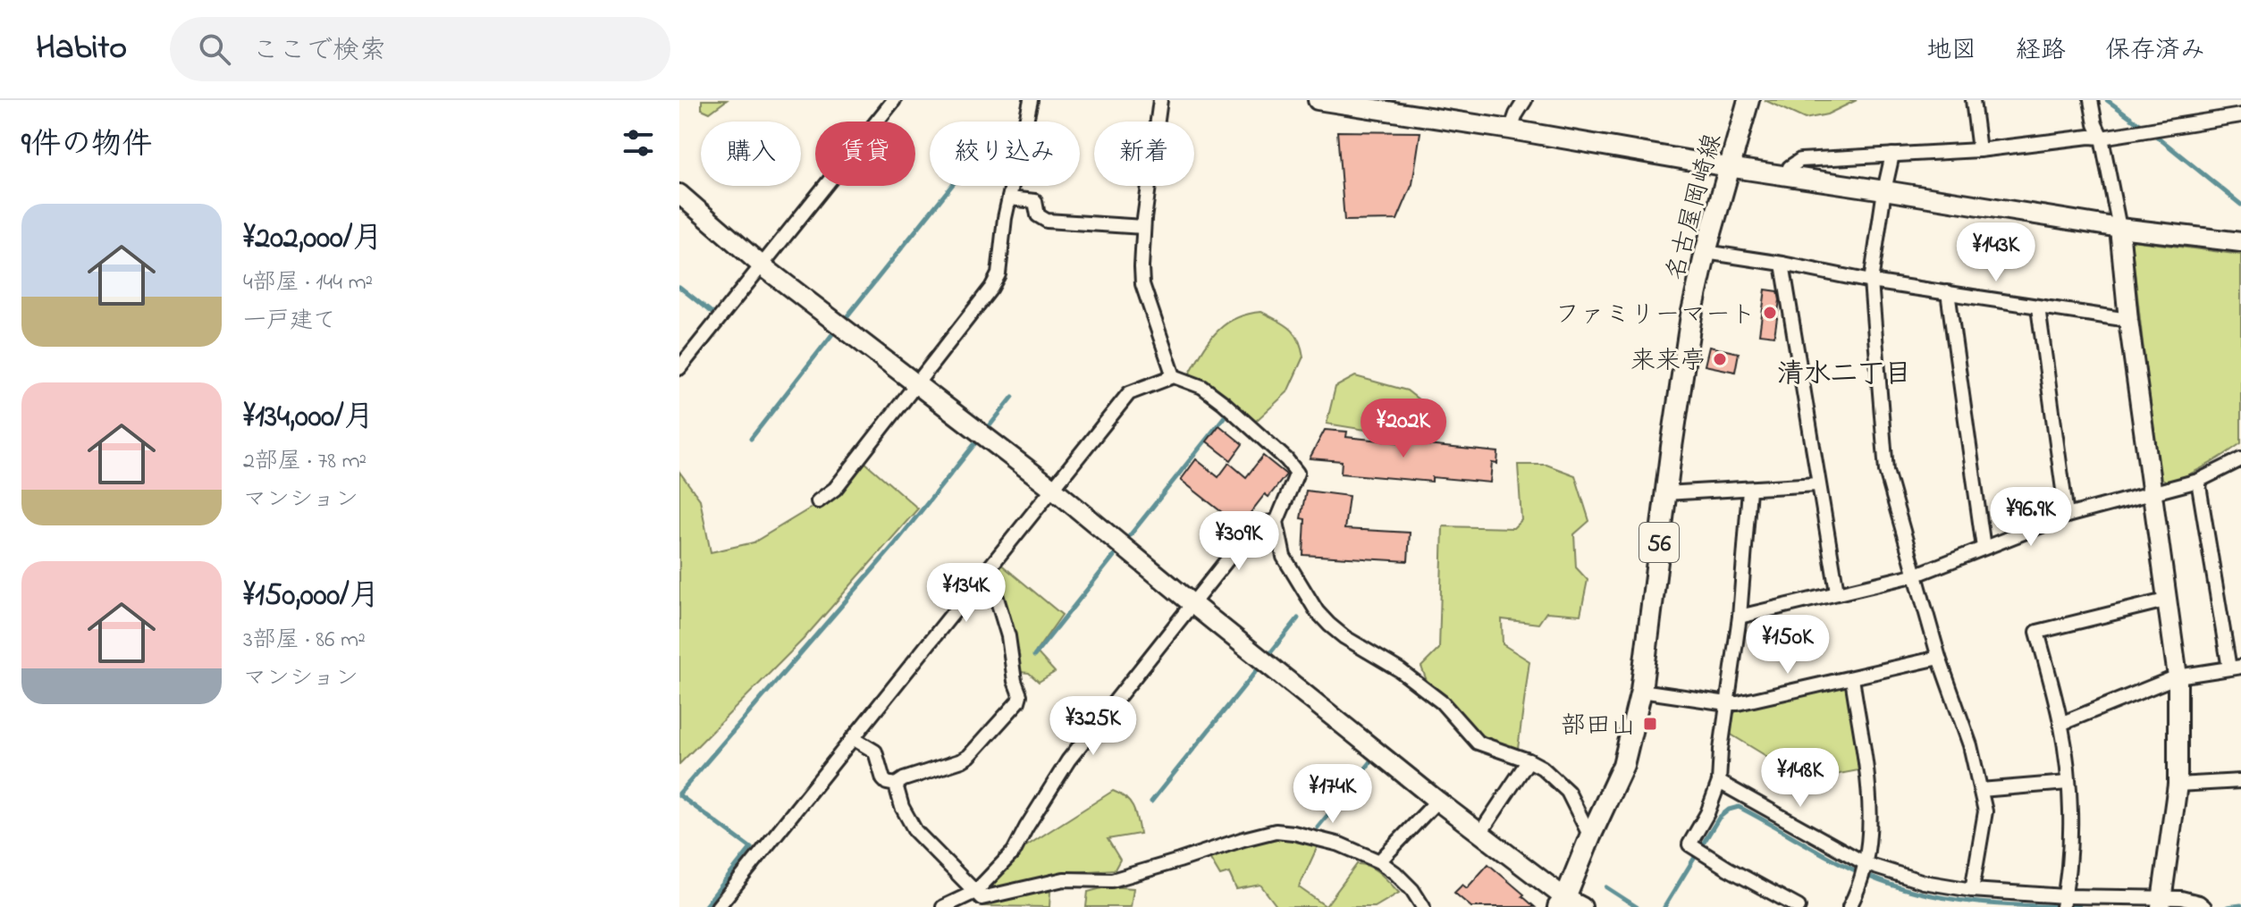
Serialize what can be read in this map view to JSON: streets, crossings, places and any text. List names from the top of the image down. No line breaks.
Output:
{"streets":{"main road":["名古屋岡崎線","56"]},"districts":["清水二丁目"],"places":{"other":["ファミリーマート","来来亭"],"transit":["部田山"]},"page":{"header":"Habito","search":"ここで検索","nav":["地図","経路","保存済み"],"heading":"9件の物件","chip":["購入","賃貸","絞り込み","新着"],"list":[{"name":"¥202,000/月","note":"4部屋 · 144 m² · 一戸建て"},{"name":"¥134,000/月","note":"2部屋 · 78 m² · マンション"},{"name":"¥150,000/月","note":"3部屋 · 86 m² · マンション"}],"price":["¥143K","¥202K","¥96.9K","¥309K","¥134K","¥150K","¥325K","¥148K","¥174K"]}}
